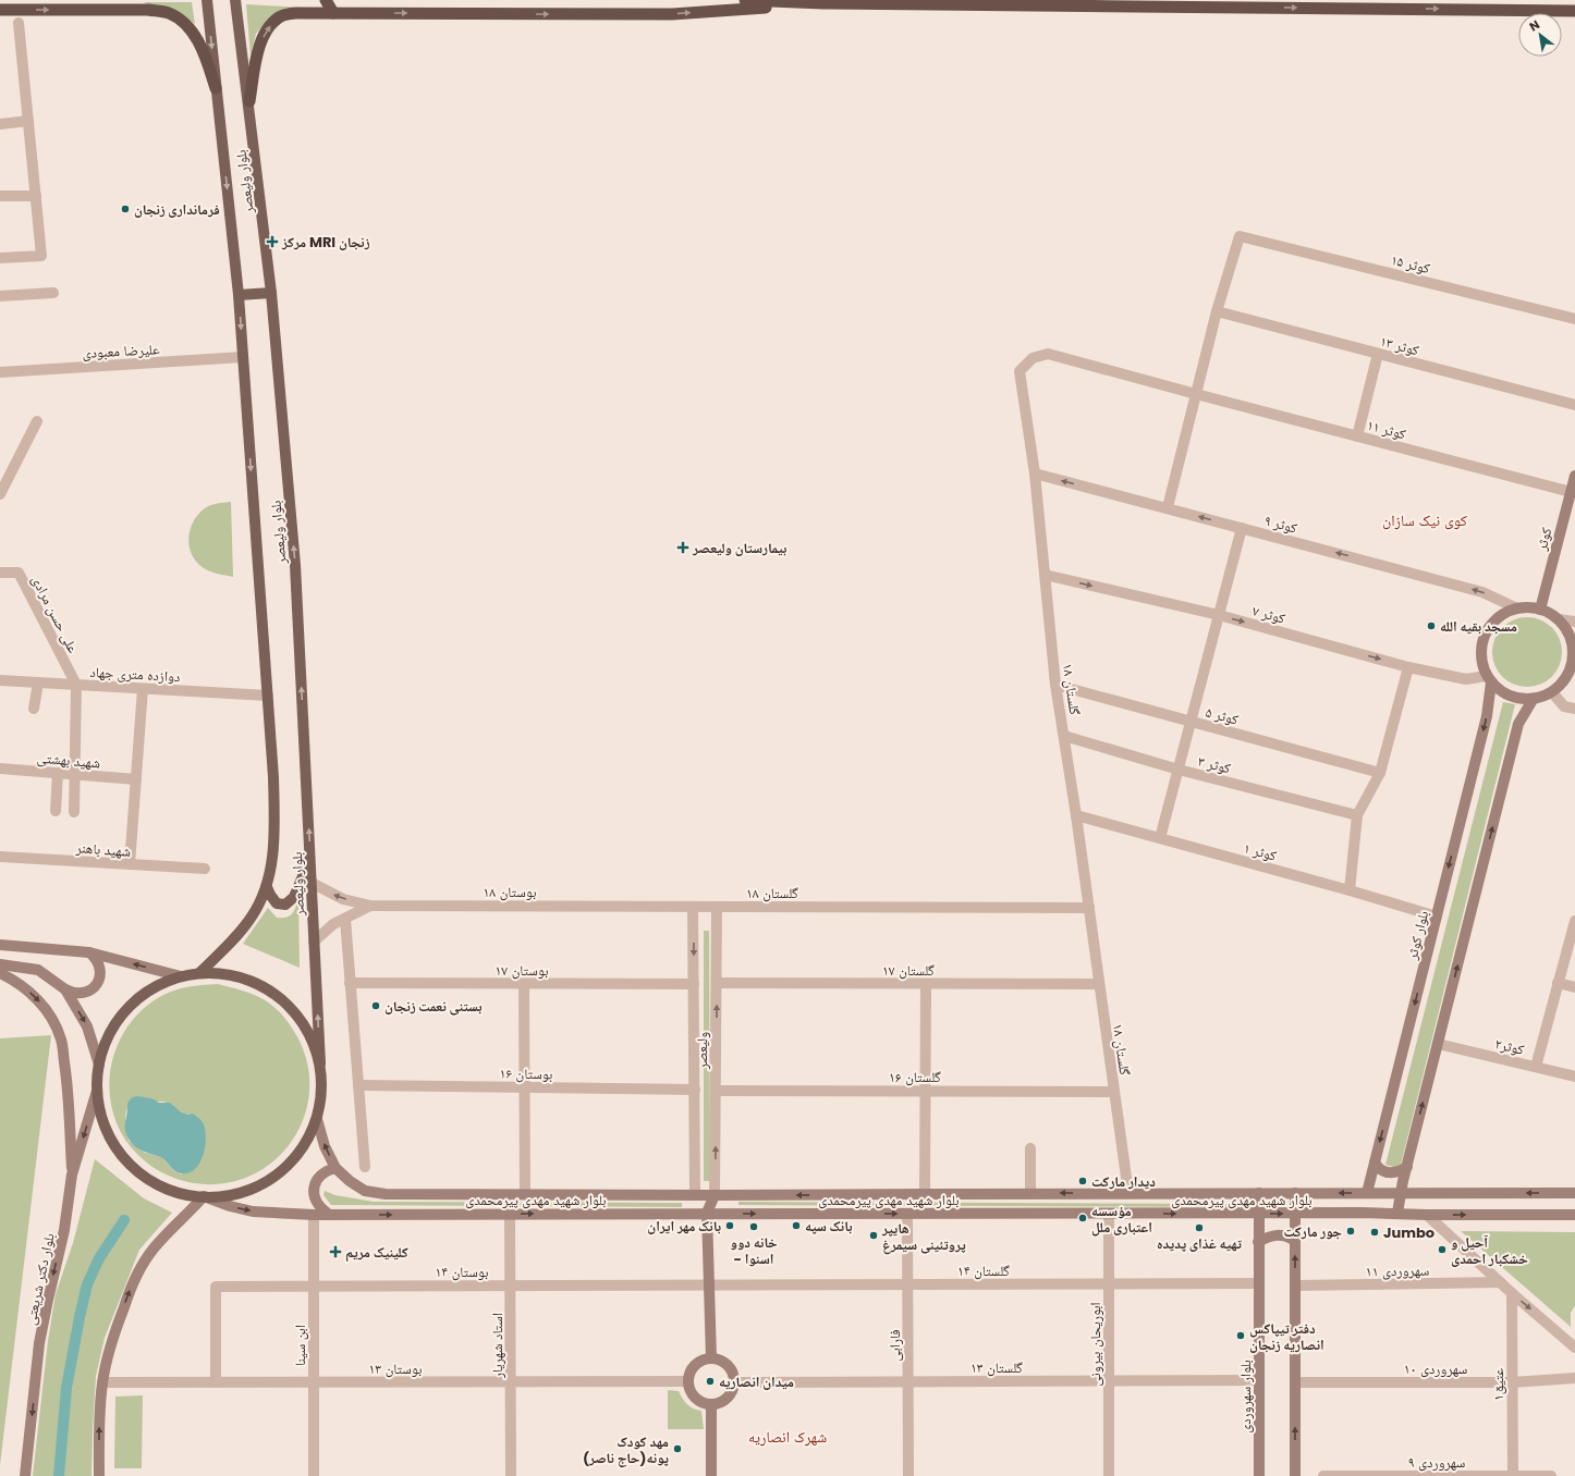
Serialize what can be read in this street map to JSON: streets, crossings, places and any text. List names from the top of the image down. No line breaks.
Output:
{"streets":{"main road":["بلوار ولیعصر","کوثر","بلوار کوثر","بلوار شهید مهدی پیرمحمدی","بلوار دکتر شریعتی","بلوار سهروردی"],"street":["۱۵ کوثر","کوثر ۱۳","علیرضا معبودی","کوثر ۱۱","کوثر ۹","علی حسن مرادی","کوثر ۷","دوازده متری جهاد","گلستان ۱۸","کوثر ۵","شهید بهشتی","کوثر ۳","شهید باهنر","کوثر ۱","بوستان ۱۸","بوستان ۱۷","گلستان ۱۷","کوثر۲","ولیعصر","بوستان ۱۶","گلستان ۱۶","گلستان ۱۴","سهروردی ١١","بوستان ۱۴","ابوریحان بیرونی","ابن سینا","استاد شهریار","فارابی","گلستان ۱۳","بوستان ۱۳","سهروردی ۱۰","عتیق۱","سهروردی ۹"]},"crossings":[["بلوار ولیعصر","علیرضا معبودی"],["بلوار ولیعصر","دوازده متری جهاد"],["بلوار ولیعصر","بوستان ۱۸"],["بلوار ولیعصر","بلوار شهید مهدی پیرمحمدی"],["بلوار ولیعصر","بلوار دکتر شریعتی"],["۱۵ کوثر","کوثر ۱۳"],["کوثر ۱۱","کوثر ۹"],["کوثر ۱۱","کوثر"],["کوثر ۱۱","گلستان ۱۸"],["کوثر ۹","کوثر"],["کوثر ۹","کوثر ۷"],["کوثر ۹","گلستان ۱۸"],["کوثر ۹","بلوار کوثر"],["کوثر","کوثر ۷"],["کوثر","بلوار کوثر"],["علی حسن مرادی","دوازده متری جهاد"],["کوثر ۷","گلستان ۱۸"],["کوثر ۷","بلوار کوثر"],["گلستان ۱۸","کوثر ۵"],["گلستان ۱۸","کوثر ۳"],["گلستان ۱۸","کوثر ۱"],["گلستان ۱۸","بوستان ۱۸"],["گلستان ۱۸","گلستان ۱۷"],["گلستان ۱۸","ولیعصر"],["گلستان ۱۸","گلستان ۱۶"],["گلستان ۱۸","بلوار شهید مهدی پیرمحمدی"],["کوثر ۱","بلوار کوثر"],["بوستان ۱۸","ولیعصر"],["بلوار کوثر","بلوار شهید مهدی پیرمحمدی"],["بوستان ۱۷","ولیعصر"],["گلستان ۱۷","ولیعصر"],["ولیعصر","بوستان ۱۶"],["ولیعصر","گلستان ۱۶"],["ولیعصر","بلوار شهید مهدی پیرمحمدی"],["بلوار شهید مهدی پیرمحمدی","ابوریحان بیرونی"],["بلوار شهید مهدی پیرمحمدی","ابن سینا"],["بلوار شهید مهدی پیرمحمدی","استاد شهریار"],["بلوار شهید مهدی پیرمحمدی","فارابی"],["بلوار شهید مهدی پیرمحمدی","بلوار سهروردی"],["گلستان ۱۴","بوستان ۱۴"],["گلستان ۱۴","ابوریحان بیرونی"],["گلستان ۱۴","فارابی"],["گلستان ۱۴","بلوار سهروردی"],["بوستان ۱۴","ابن سینا"],["بوستان ۱۴","استاد شهریار"],["بوستان ۱۴","بوستان ۱۳"],["ابوریحان بیرونی","گلستان ۱۳"],["ابن سینا","بوستان ۱۳"],["استاد شهریار","بوستان ۱۳"],["فارابی","گلستان ۱۳"],["گلستان ۱۳","بوستان ۱۳"],["گلستان ۱۳","بلوار سهروردی"],["سهروردی ۱۰","عتیق۱"],["عتیق۱","سهروردی ۹"]],"one_way":["کوثر ۹","کوثر ۷"],"districts":["کوی نیک سازان","شهرک انصاریه"],"places":{"other":["فرمانداری زنجان","مسجد بقیه الله","بستنی نعمت زنجان","دیدار مارکت","مؤسسه اعتباری ملل","بانک مهر ایران","بانک سپه","خانه دوو - اسنوا","تهیه غذای پدیده","جور مارکت","Jumbo","هایپر پروتئینی سیمرغ","آحیل و خشکبار احمدی","دفتر تیپاکس انصاریه زنجان","میدان انصاریه","مهد کودک پونه(حاج ناصر)"],"health":["مرکز MRI زنجان","بیمارستان ولیعصر","کلینیک مریم"]},"north":"top left"}
